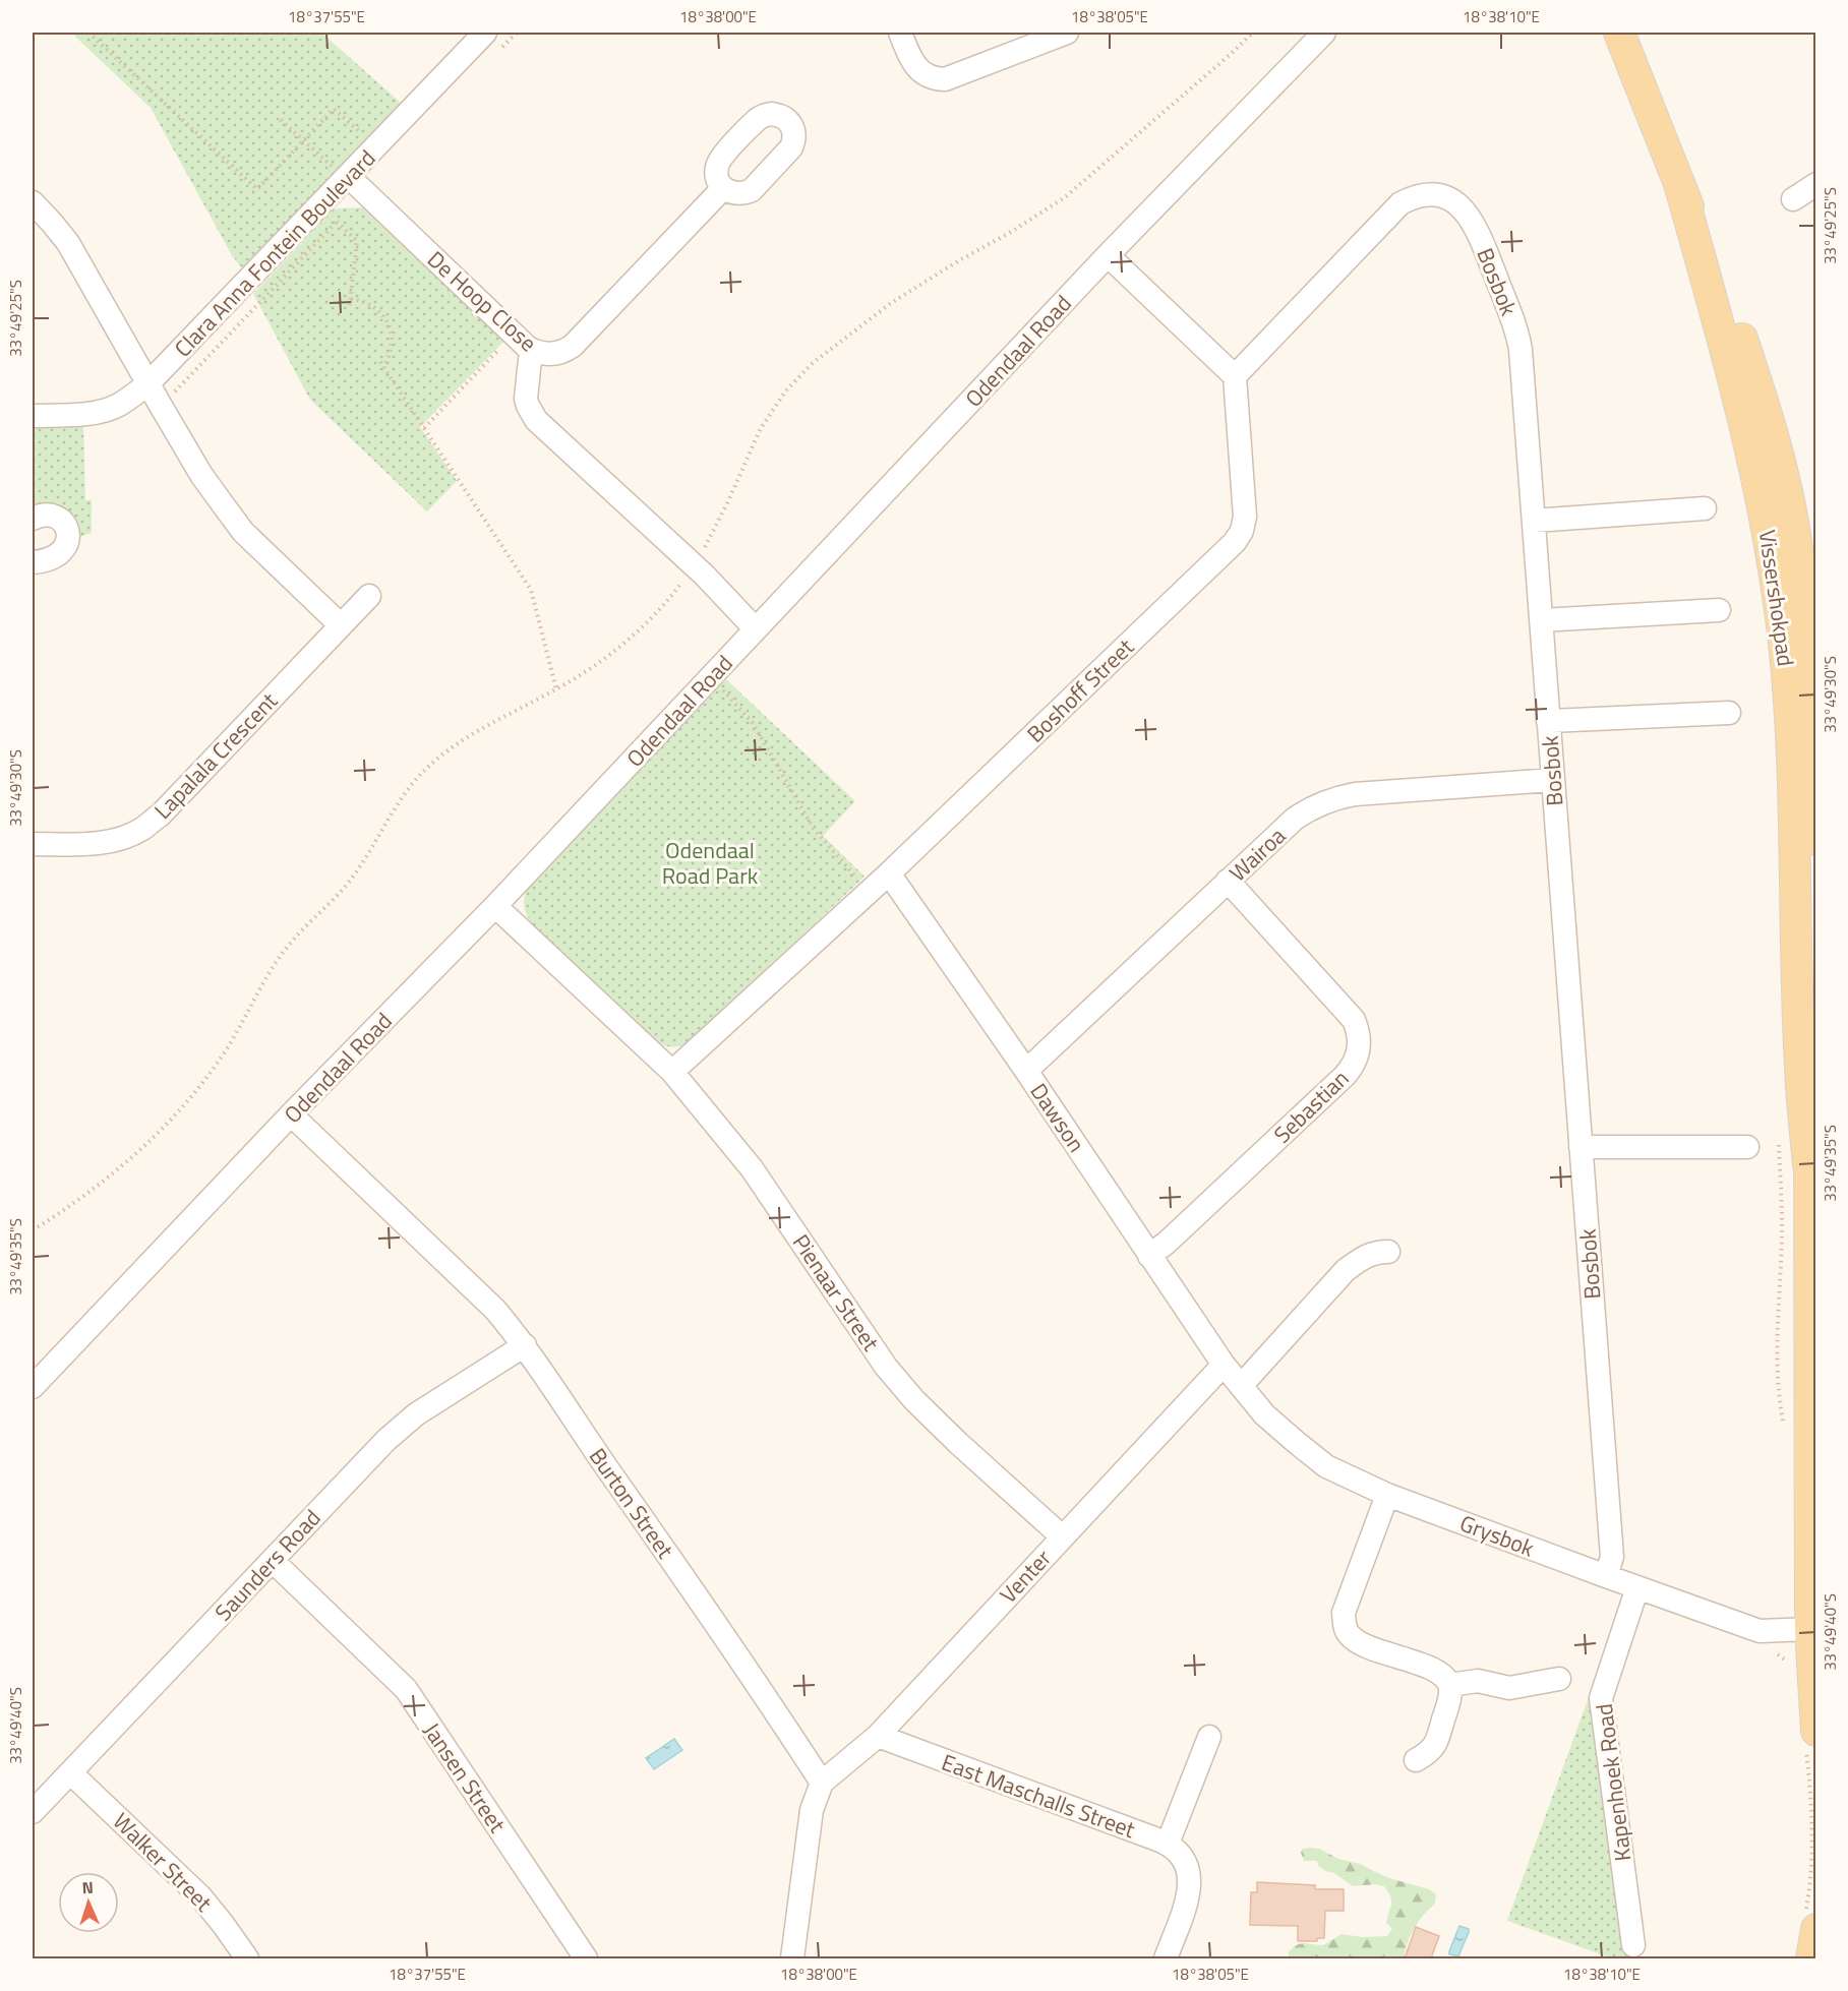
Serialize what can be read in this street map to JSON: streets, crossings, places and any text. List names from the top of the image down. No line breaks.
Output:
{"streets":{"main road":["Vissershokpad"],"street":["Clara Anna Fontein Boulevard","Bosbok","De Hoop Close","Odendaal Road","Boshoff Street","Lapalala Crescent","Wairoa","Sebastian","Dawson","Pienaar Street","Burton Street","Grysbok","Saunders Road","Venter","Jansen Street","Kapenhoek Road","East Maschalls Street","Walker Street"]},"crossings":[["Clara Anna Fontein Boulevard","De Hoop Close"],["Bosbok","Boshoff Street"],["Bosbok","Wairoa"],["Bosbok","Grysbok"],["Odendaal Road","Pienaar Street"],["Odendaal Road","Burton Street"],["Vissershokpad","Grysbok"],["Boshoff Street","Dawson"],["Boshoff Street","Pienaar Street"],["Wairoa","Sebastian"],["Wairoa","Dawson"],["Sebastian","Dawson"],["Dawson","Grysbok"],["Dawson","Venter"],["Pienaar Street","Venter"],["Burton Street","Saunders Road"],["Burton Street","Venter"],["Grysbok","Venter"],["Grysbok","Kapenhoek Road"],["Saunders Road","Jansen Street"],["Saunders Road","Walker Street"],["Venter","East Maschalls Street"]],"parks":["Odendaal Road Park"],"north":"top","coordinates":["18°37'55\"E","18°38'00\"E","18°38'05\"E","18°38'10\"E","33°49'25\"S","33°49'30\"S","33°49'35\"S","33°49'40\"S"]}
